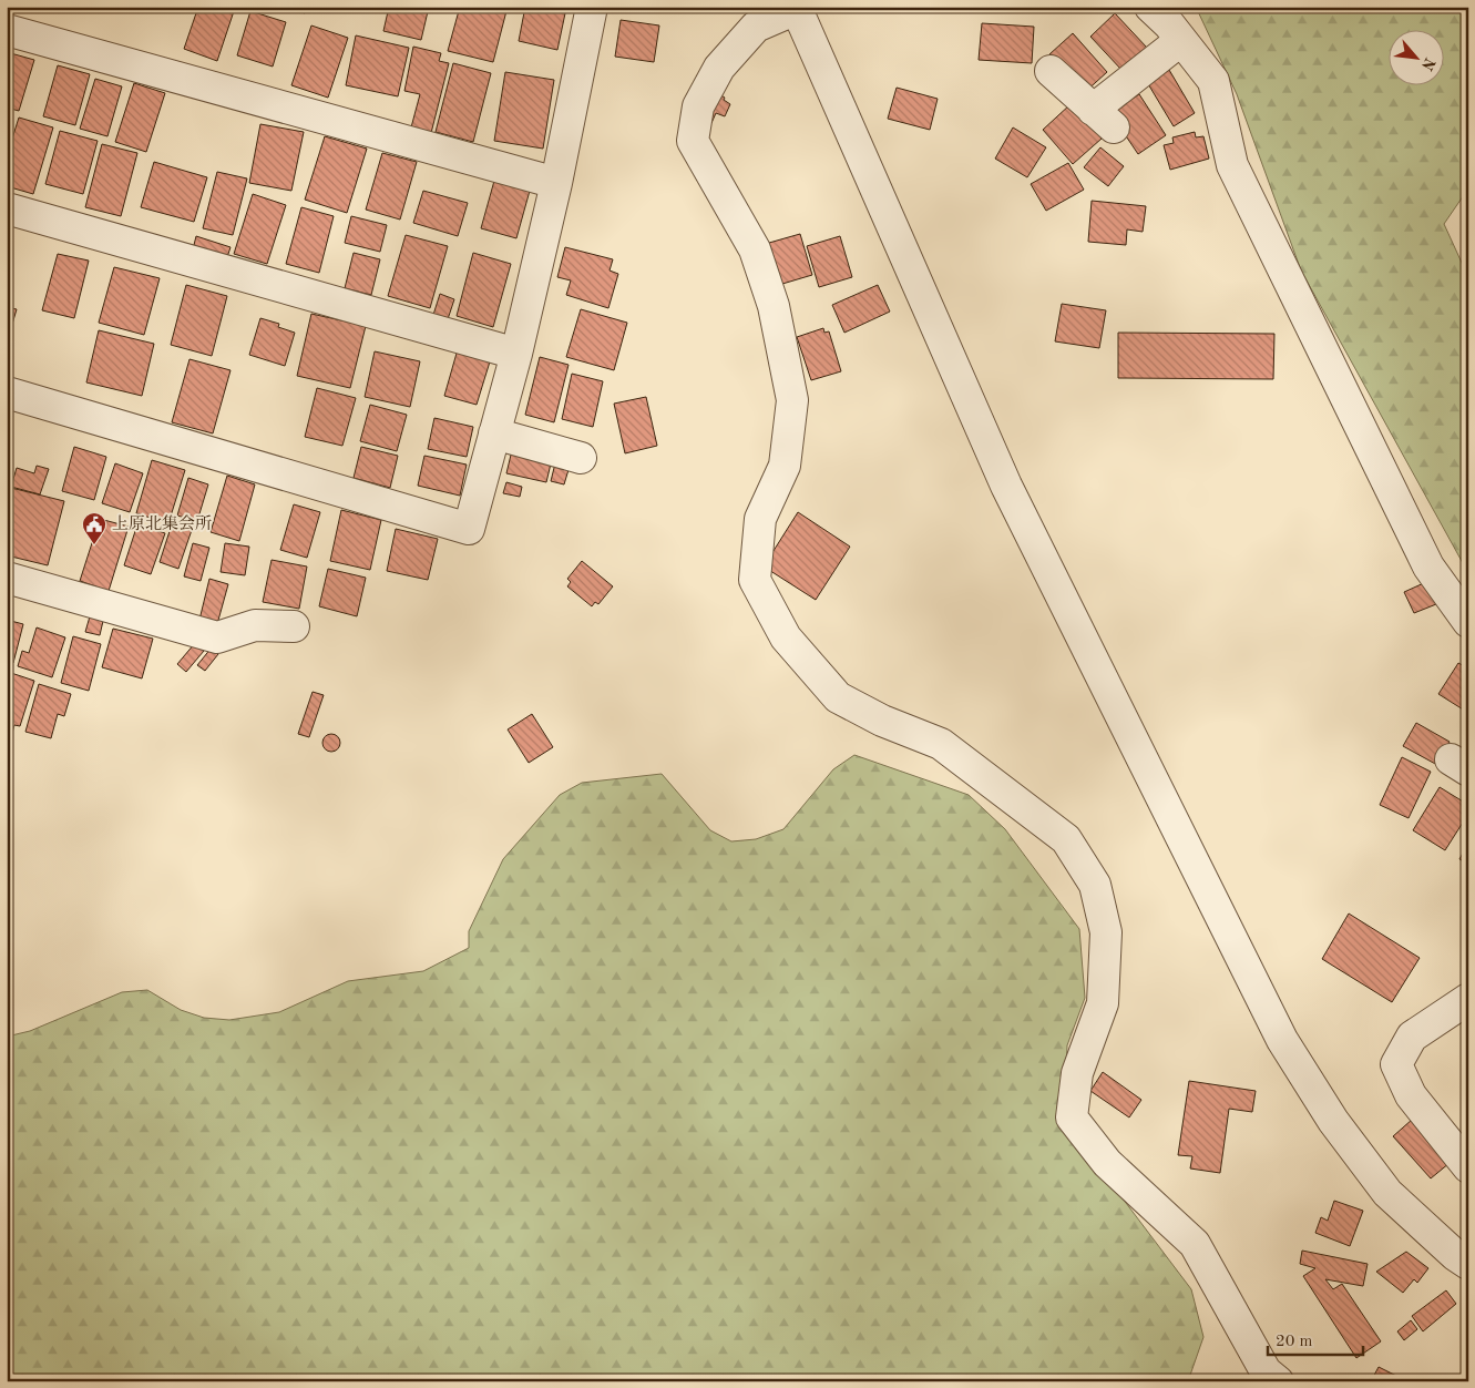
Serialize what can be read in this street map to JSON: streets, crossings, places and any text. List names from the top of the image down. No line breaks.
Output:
{"places":{"public building":["上原北集会所"]},"scale_bar":"20 m","north":"bottom right"}
